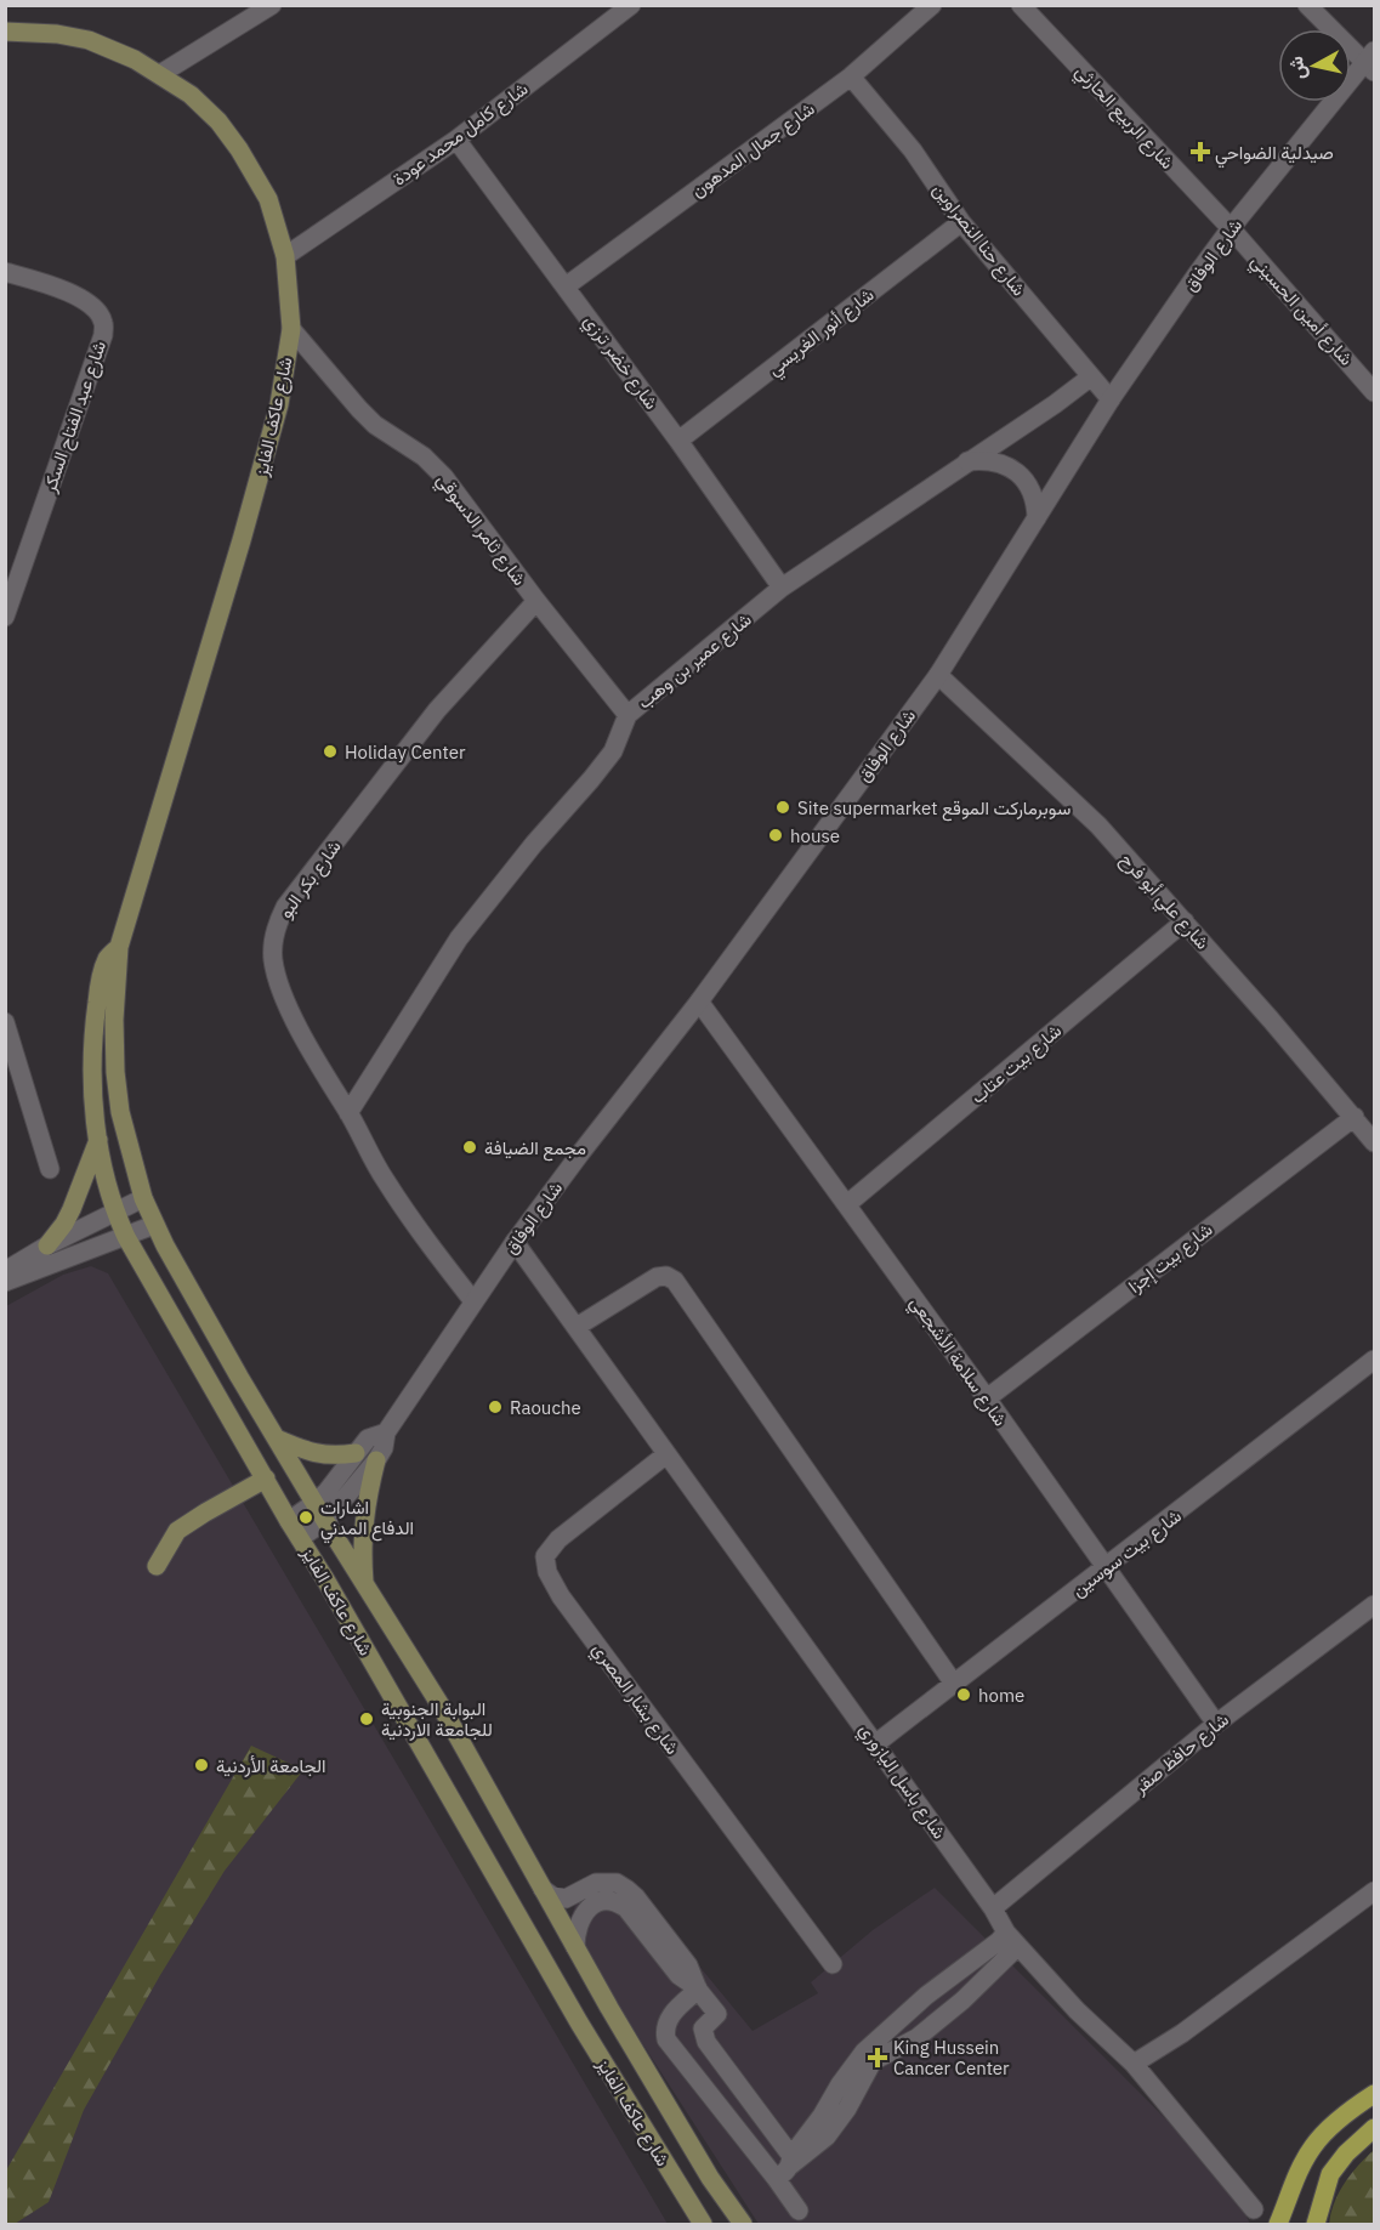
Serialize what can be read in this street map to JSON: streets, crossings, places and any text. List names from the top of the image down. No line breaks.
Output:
{"streets":{"main road":["شارع عاكف الفايز"],"street":["شارع الربيع الحارثي","شارع كامل محمد عودة","شارع جمال المدهون","شارع حنا النصراوين","شارع الوفاق","شارع أمين الحسيني","شارع أنور الغريسي","شارع خضر ترزي","شارع عبد الفتاح السكر","شارع ثامر الدسوقي","شارع عمير بن وهب","شارع بكر البو","شارع علي أبو فرح","شارع بيت عتاب","شارع بيت إجزا","شارع سلامة الأشجعي","شارع بيت سوسين","شارع بشار المصري","شارع حافظ صقر","شارع باسل اليازوري"]},"crossings":[["شارع الربيع الحارثي","شارع الوفاق"],["شارع الربيع الحارثي","شارع أمين الحسيني"],["شارع كامل محمد عودة","شارع خضر ترزي"],["شارع كامل محمد عودة","شارع عاكف الفايز"],["شارع جمال المدهون","شارع حنا النصراوين"],["شارع جمال المدهون","شارع خضر ترزي"],["شارع حنا النصراوين","شارع الوفاق"],["شارع حنا النصراوين","شارع أنور الغريسي"],["شارع حنا النصراوين","شارع عمير بن وهب"],["شارع الوفاق","شارع أمين الحسيني"],["شارع الوفاق","شارع عاكف الفايز"],["شارع الوفاق","شارع بكر البو"],["شارع الوفاق","شارع علي أبو فرح"],["شارع الوفاق","شارع سلامة الأشجعي"],["شارع الوفاق","شارع باسل اليازوري"],["شارع أنور الغريسي","شارع خضر ترزي"],["شارع خضر ترزي","شارع عمير بن وهب"],["شارع عاكف الفايز","شارع ثامر الدسوقي"],["شارع ثامر الدسوقي","شارع عمير بن وهب"],["شارع ثامر الدسوقي","شارع بكر البو"],["شارع عمير بن وهب","شارع بكر البو"],["شارع علي أبو فرح","شارع بيت عتاب"],["شارع علي أبو فرح","شارع بيت إجزا"],["شارع بيت عتاب","شارع سلامة الأشجعي"],["شارع بيت إجزا","شارع سلامة الأشجعي"],["شارع سلامة الأشجعي","شارع بيت سوسين"],["شارع سلامة الأشجعي","شارع حافظ صقر"],["شارع بيت سوسين","شارع باسل اليازوري"],["شارع بشار المصري","شارع باسل اليازوري"],["شارع حافظ صقر","شارع باسل اليازوري"]],"places":{"health":["صيدلية الضواحي","King Hussein Cancer Center"],"other":["Holiday Center","Site supermarket سوبرماركت الموقع","house","مجمع الضيافة","Raouche","اشارات الدفاع المدني","home","البوابة الجنوبية للجامعة الاردنية","الجامعة الأردنية"]},"north":"left"}
